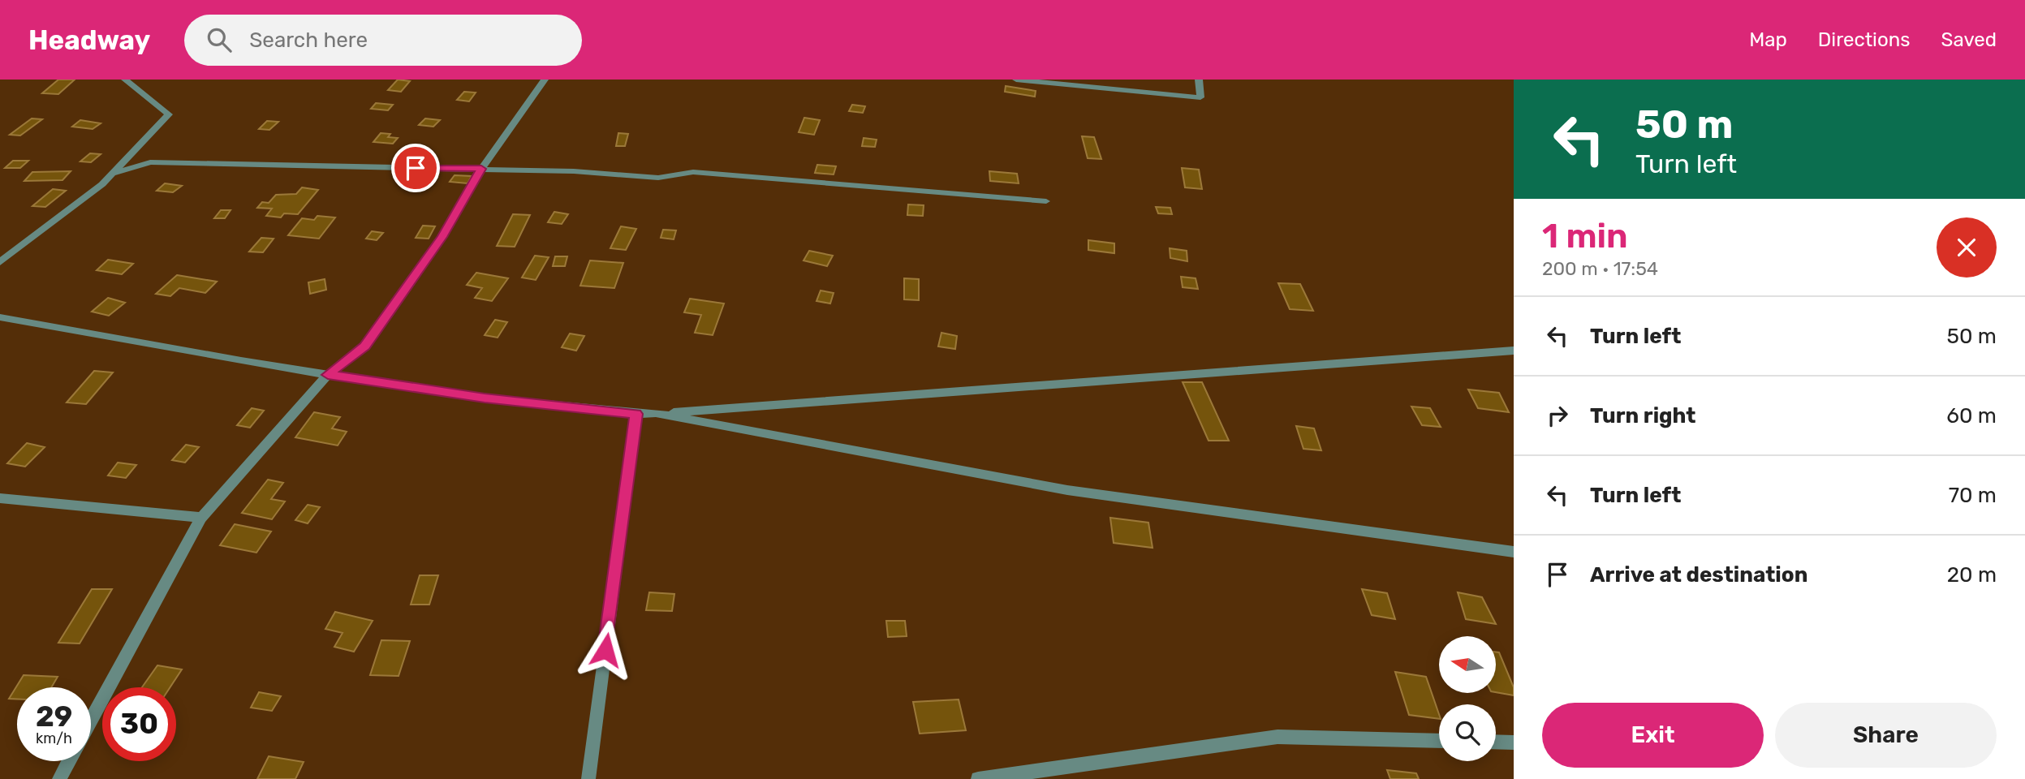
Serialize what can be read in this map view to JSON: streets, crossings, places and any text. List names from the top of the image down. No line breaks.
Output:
{"north":"left","page":{"header":"Headway","search":"Search here","nav":["Map","Directions","Saved"],"turn":["50 m","Turn left"],"heading":["1 min","200 m · 17:54"],"list":[{"name":"Turn left","value":"50 m"},{"name":"Turn right","value":"60 m"},{"name":"Turn left","value":"70 m"},{"name":"Arrive at destination","value":"20 m"}],"speed":"29 km/h","limit":"30","buttons":["Exit","Share"]}}
